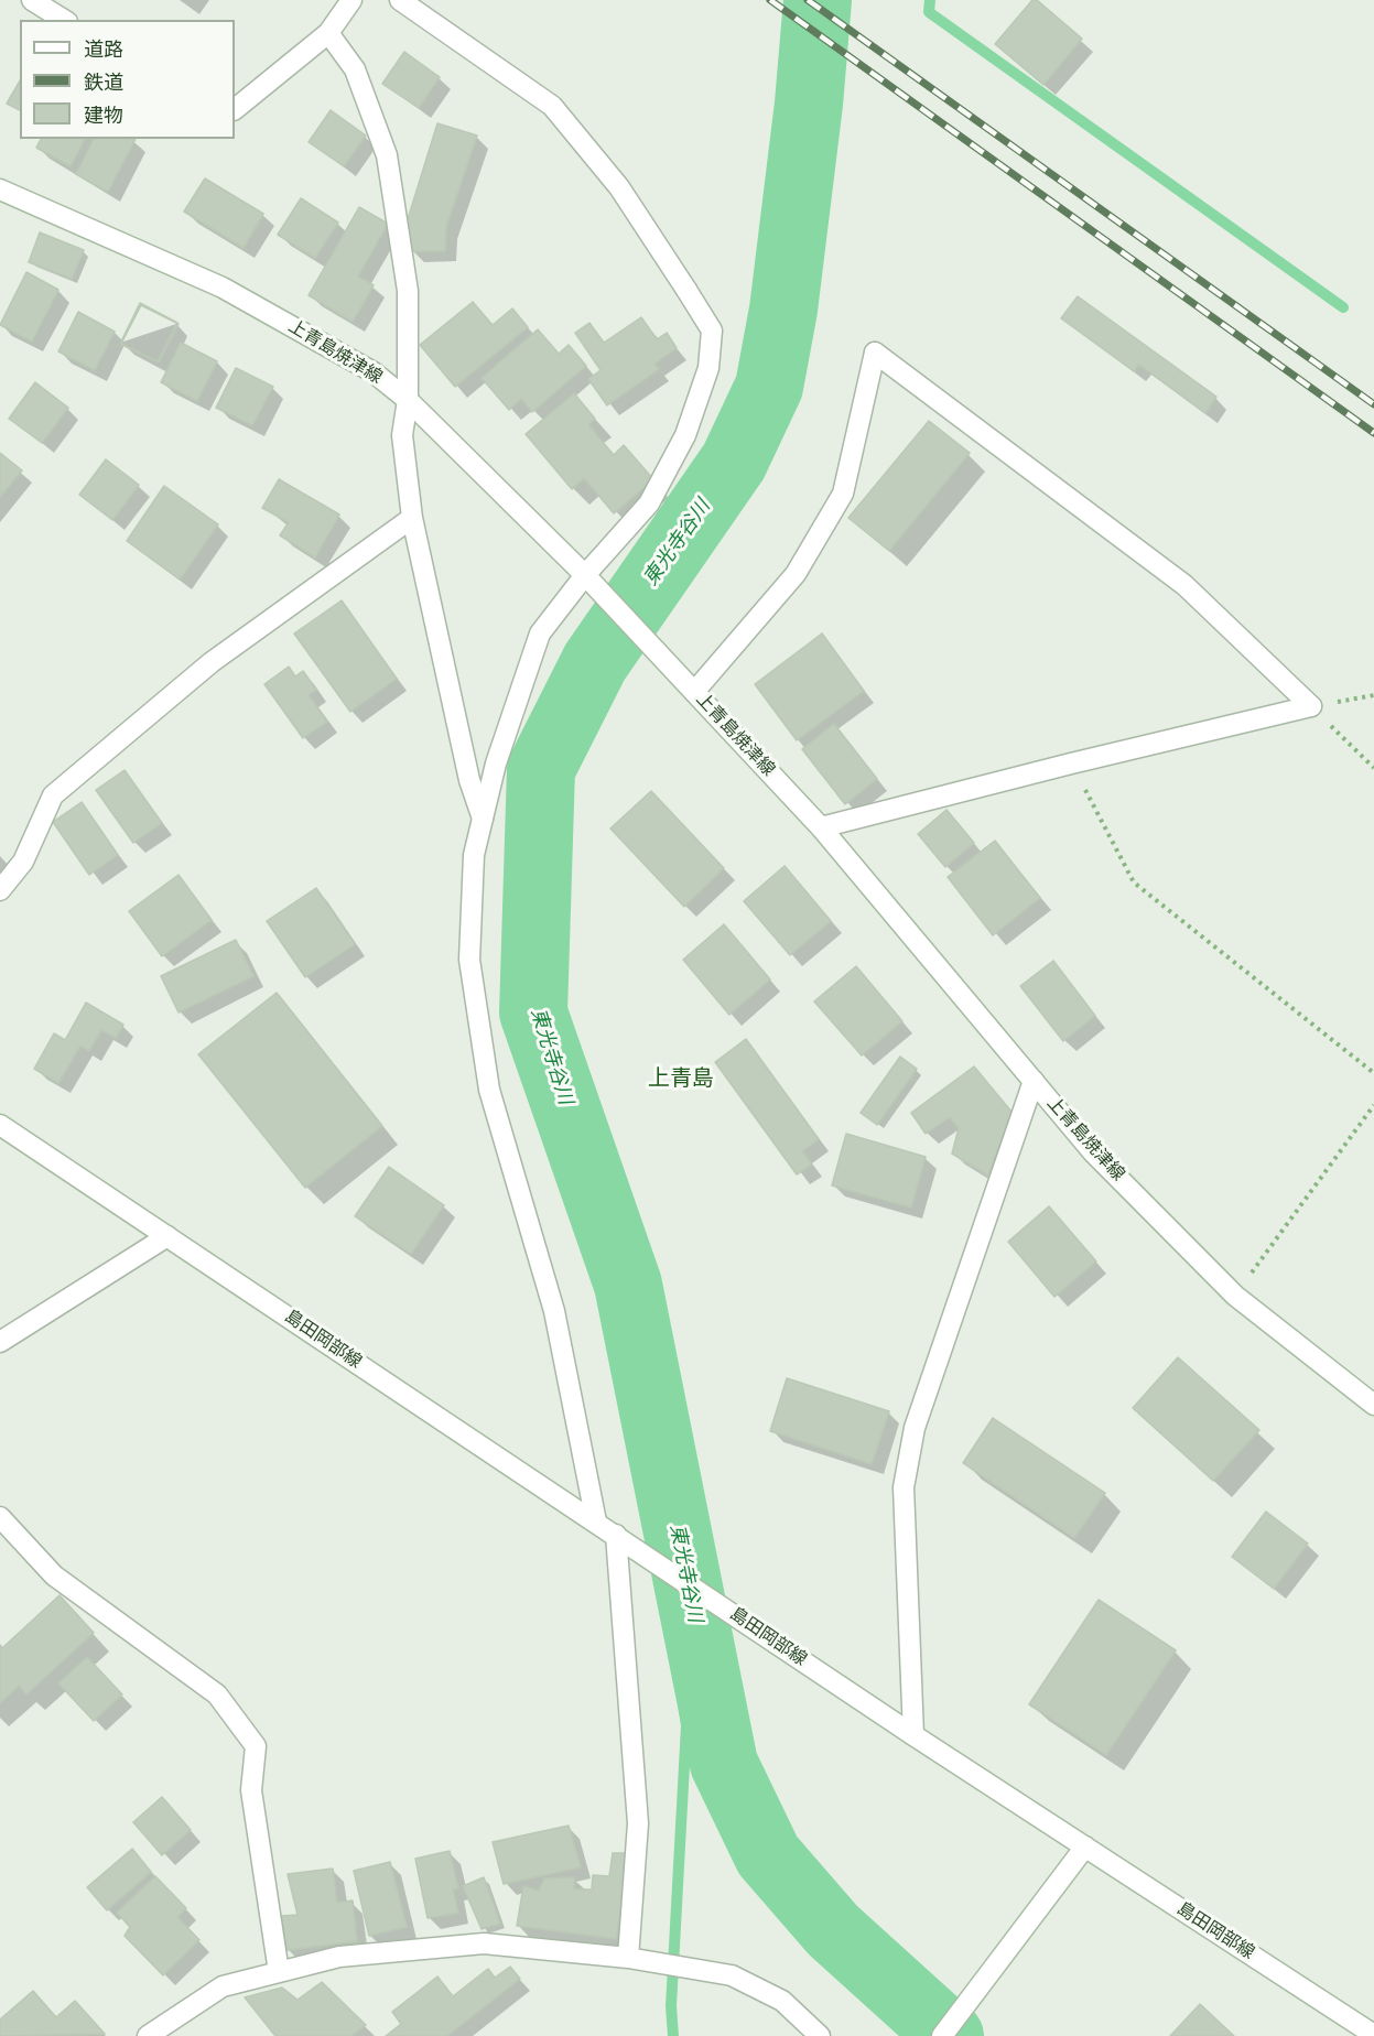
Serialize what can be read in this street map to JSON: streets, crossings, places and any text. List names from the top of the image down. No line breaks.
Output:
{"streets":{"street":["上青島焼津線","島田岡部線"]},"districts":["上青島"],"water":["東光寺谷川"],"legend":["道路","鉄道","建物"]}
